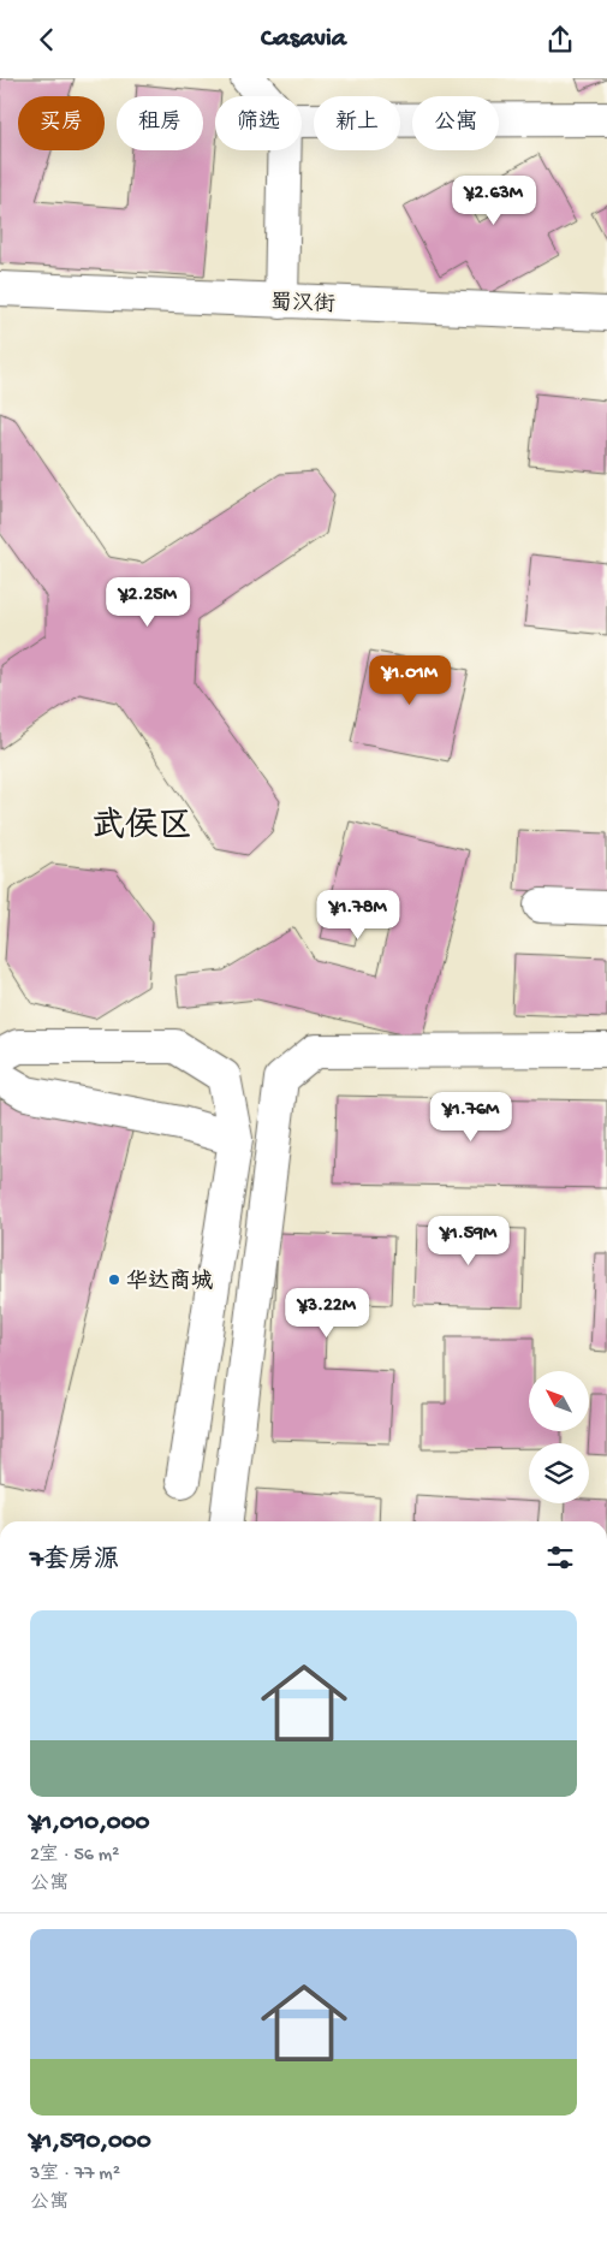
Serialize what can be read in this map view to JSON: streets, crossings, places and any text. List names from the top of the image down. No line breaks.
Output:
{"streets":{"street":["蜀汉街"]},"districts":["武侯区"],"places":["华达商城"],"north":"top left","page":{"header":"Casavia","chip":["买房","租房","筛选","新上","公寓"],"price":["¥2.63M","¥2.25M","¥1.01M","¥1.78M","¥1.76M","¥1.59M","¥3.22M"],"heading":"7套房源","list":[{"name":"¥1,010,000","note":"2室 · 56 m² · 公寓"},{"name":"¥1,590,000","note":"3室 · 77 m² · 公寓"}]}}
